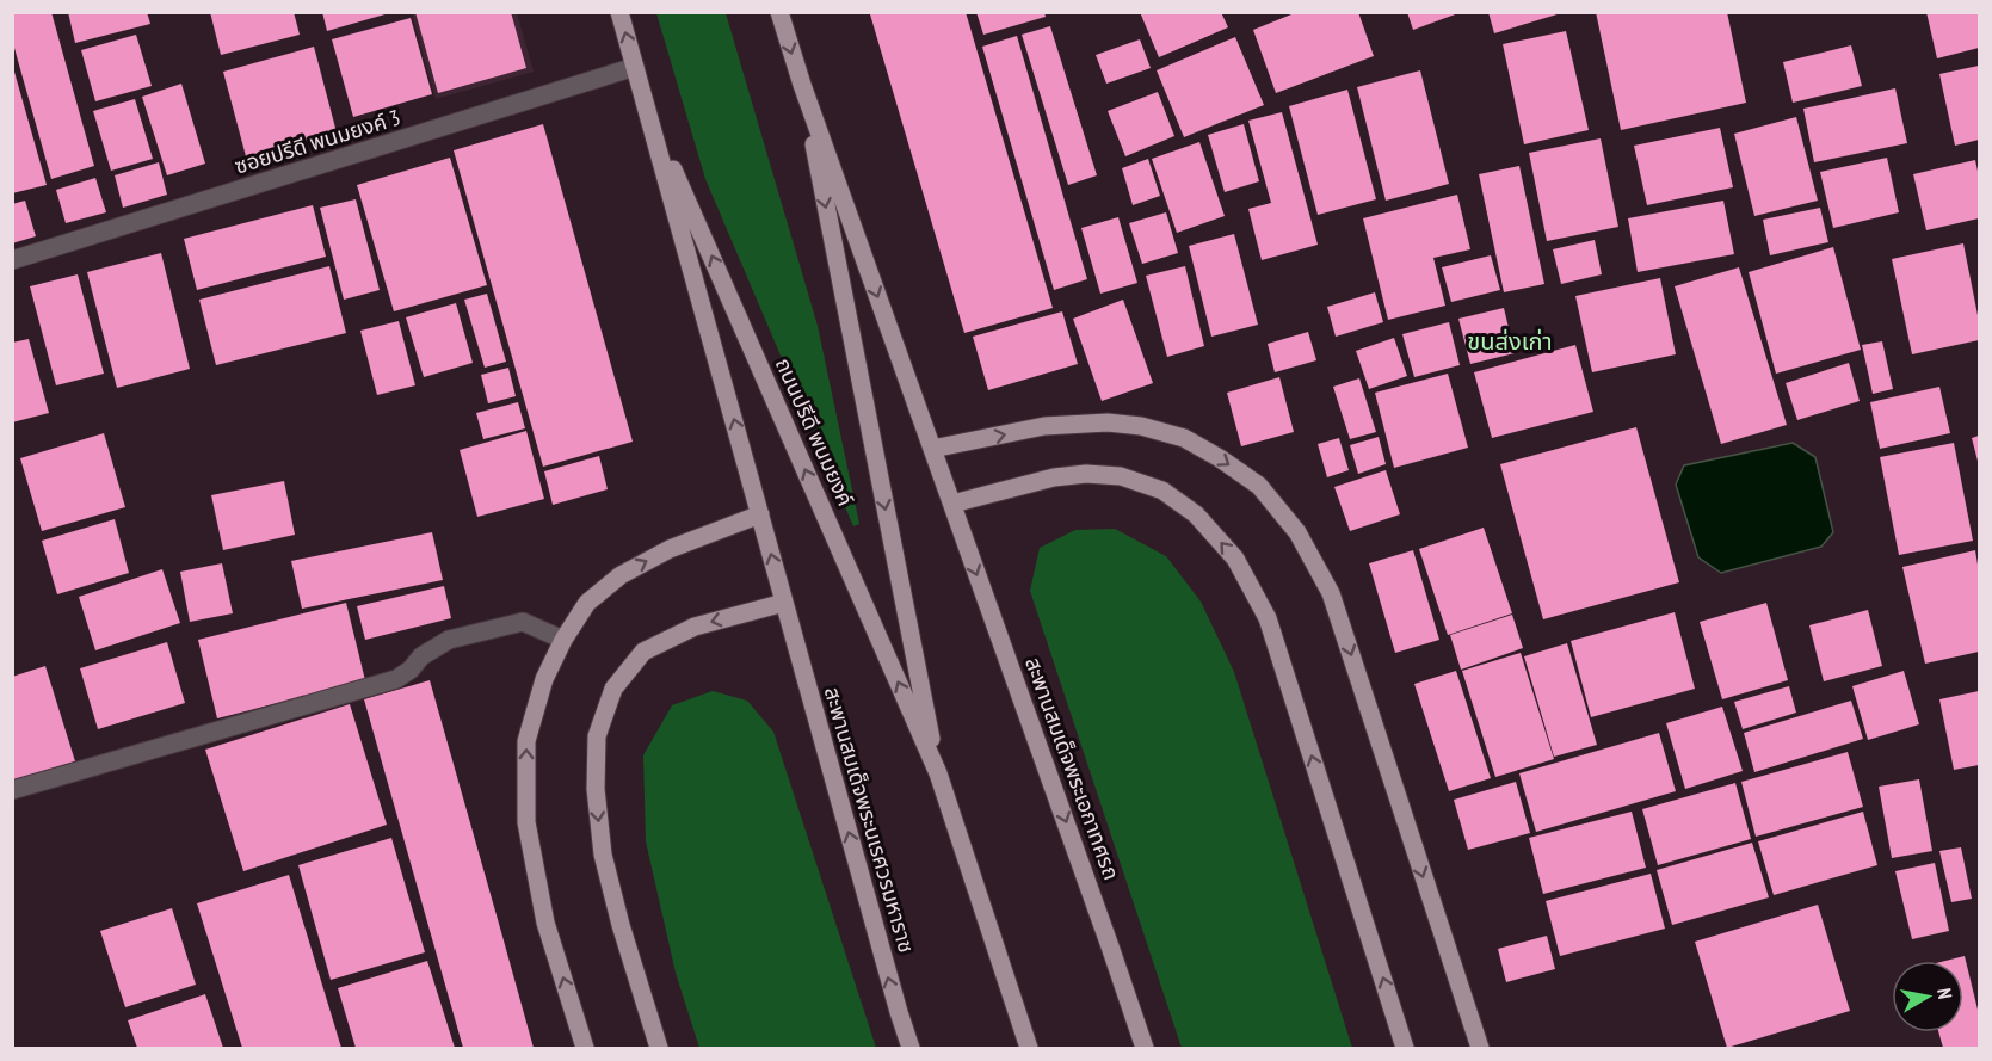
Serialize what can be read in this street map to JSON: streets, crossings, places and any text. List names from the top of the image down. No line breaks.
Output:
{"streets":{"main road":["ถนนปรีดี พนมยงค์","สะพานสมเด็จพระเอกาทศรถ","สะพานสมเด็จพระนเรศวรมหาราช"],"street":["ซอยปรีดี พนมยงค์ 3"]},"crossings":[["ซอยปรีดี พนมยงค์ 3","ถนนปรีดี พนมยงค์"],["ถนนปรีดี พนมยงค์","สะพานสมเด็จพระเอกาทศรถ"],["ถนนปรีดี พนมยงค์","สะพานสมเด็จพระนเรศวรมหาราช"]],"one_way":["สะพานสมเด็จพระเอกาทศรถ","สะพานสมเด็จพระนเรศวรมหาราช"],"districts":["ขนส่งเก่า"],"north":"right"}
